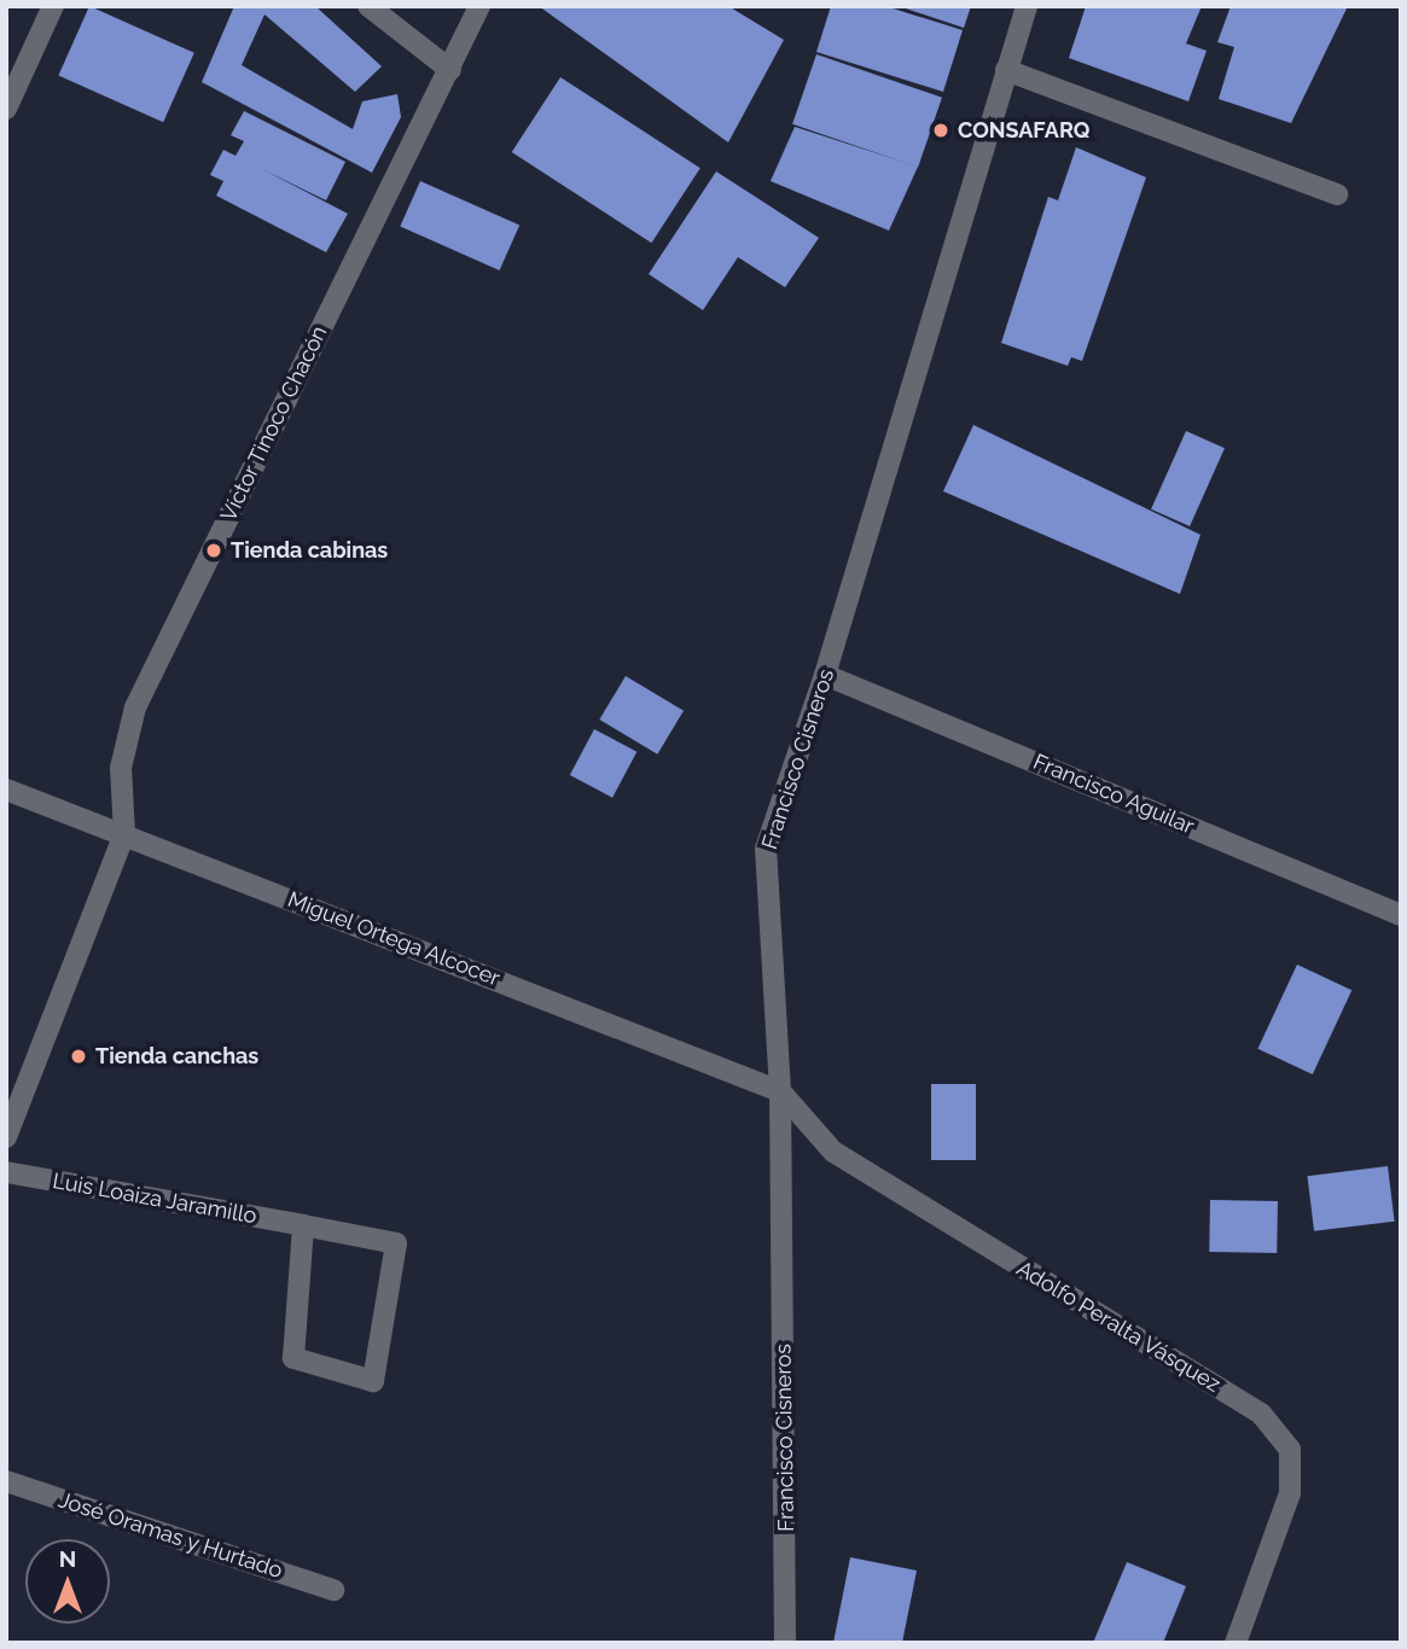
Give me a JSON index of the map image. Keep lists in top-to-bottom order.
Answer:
{
  "streets": {
    "street": [
      "Víctor Tinoco Chacón",
      "Francisco Cisneros",
      "Francisco Aguilar",
      "Miguel Ortega Alcocer",
      "Luis Loaiza Jaramillo",
      "Adolfo Peralta Vásquez",
      "José Oramas y Hurtado"
    ]
  },
  "crossings": [
    ["Víctor Tinoco Chacón", "Miguel Ortega Alcocer"],
    ["Francisco Cisneros", "Francisco Aguilar"],
    ["Francisco Cisneros", "Miguel Ortega Alcocer"],
    ["Francisco Cisneros", "Adolfo Peralta Vásquez"],
    ["Miguel Ortega Alcocer", "Adolfo Peralta Vásquez"]
  ],
  "places": ["CONSAFARQ", "Tienda cabinas", "Tienda canchas"],
  "north": "top"
}
